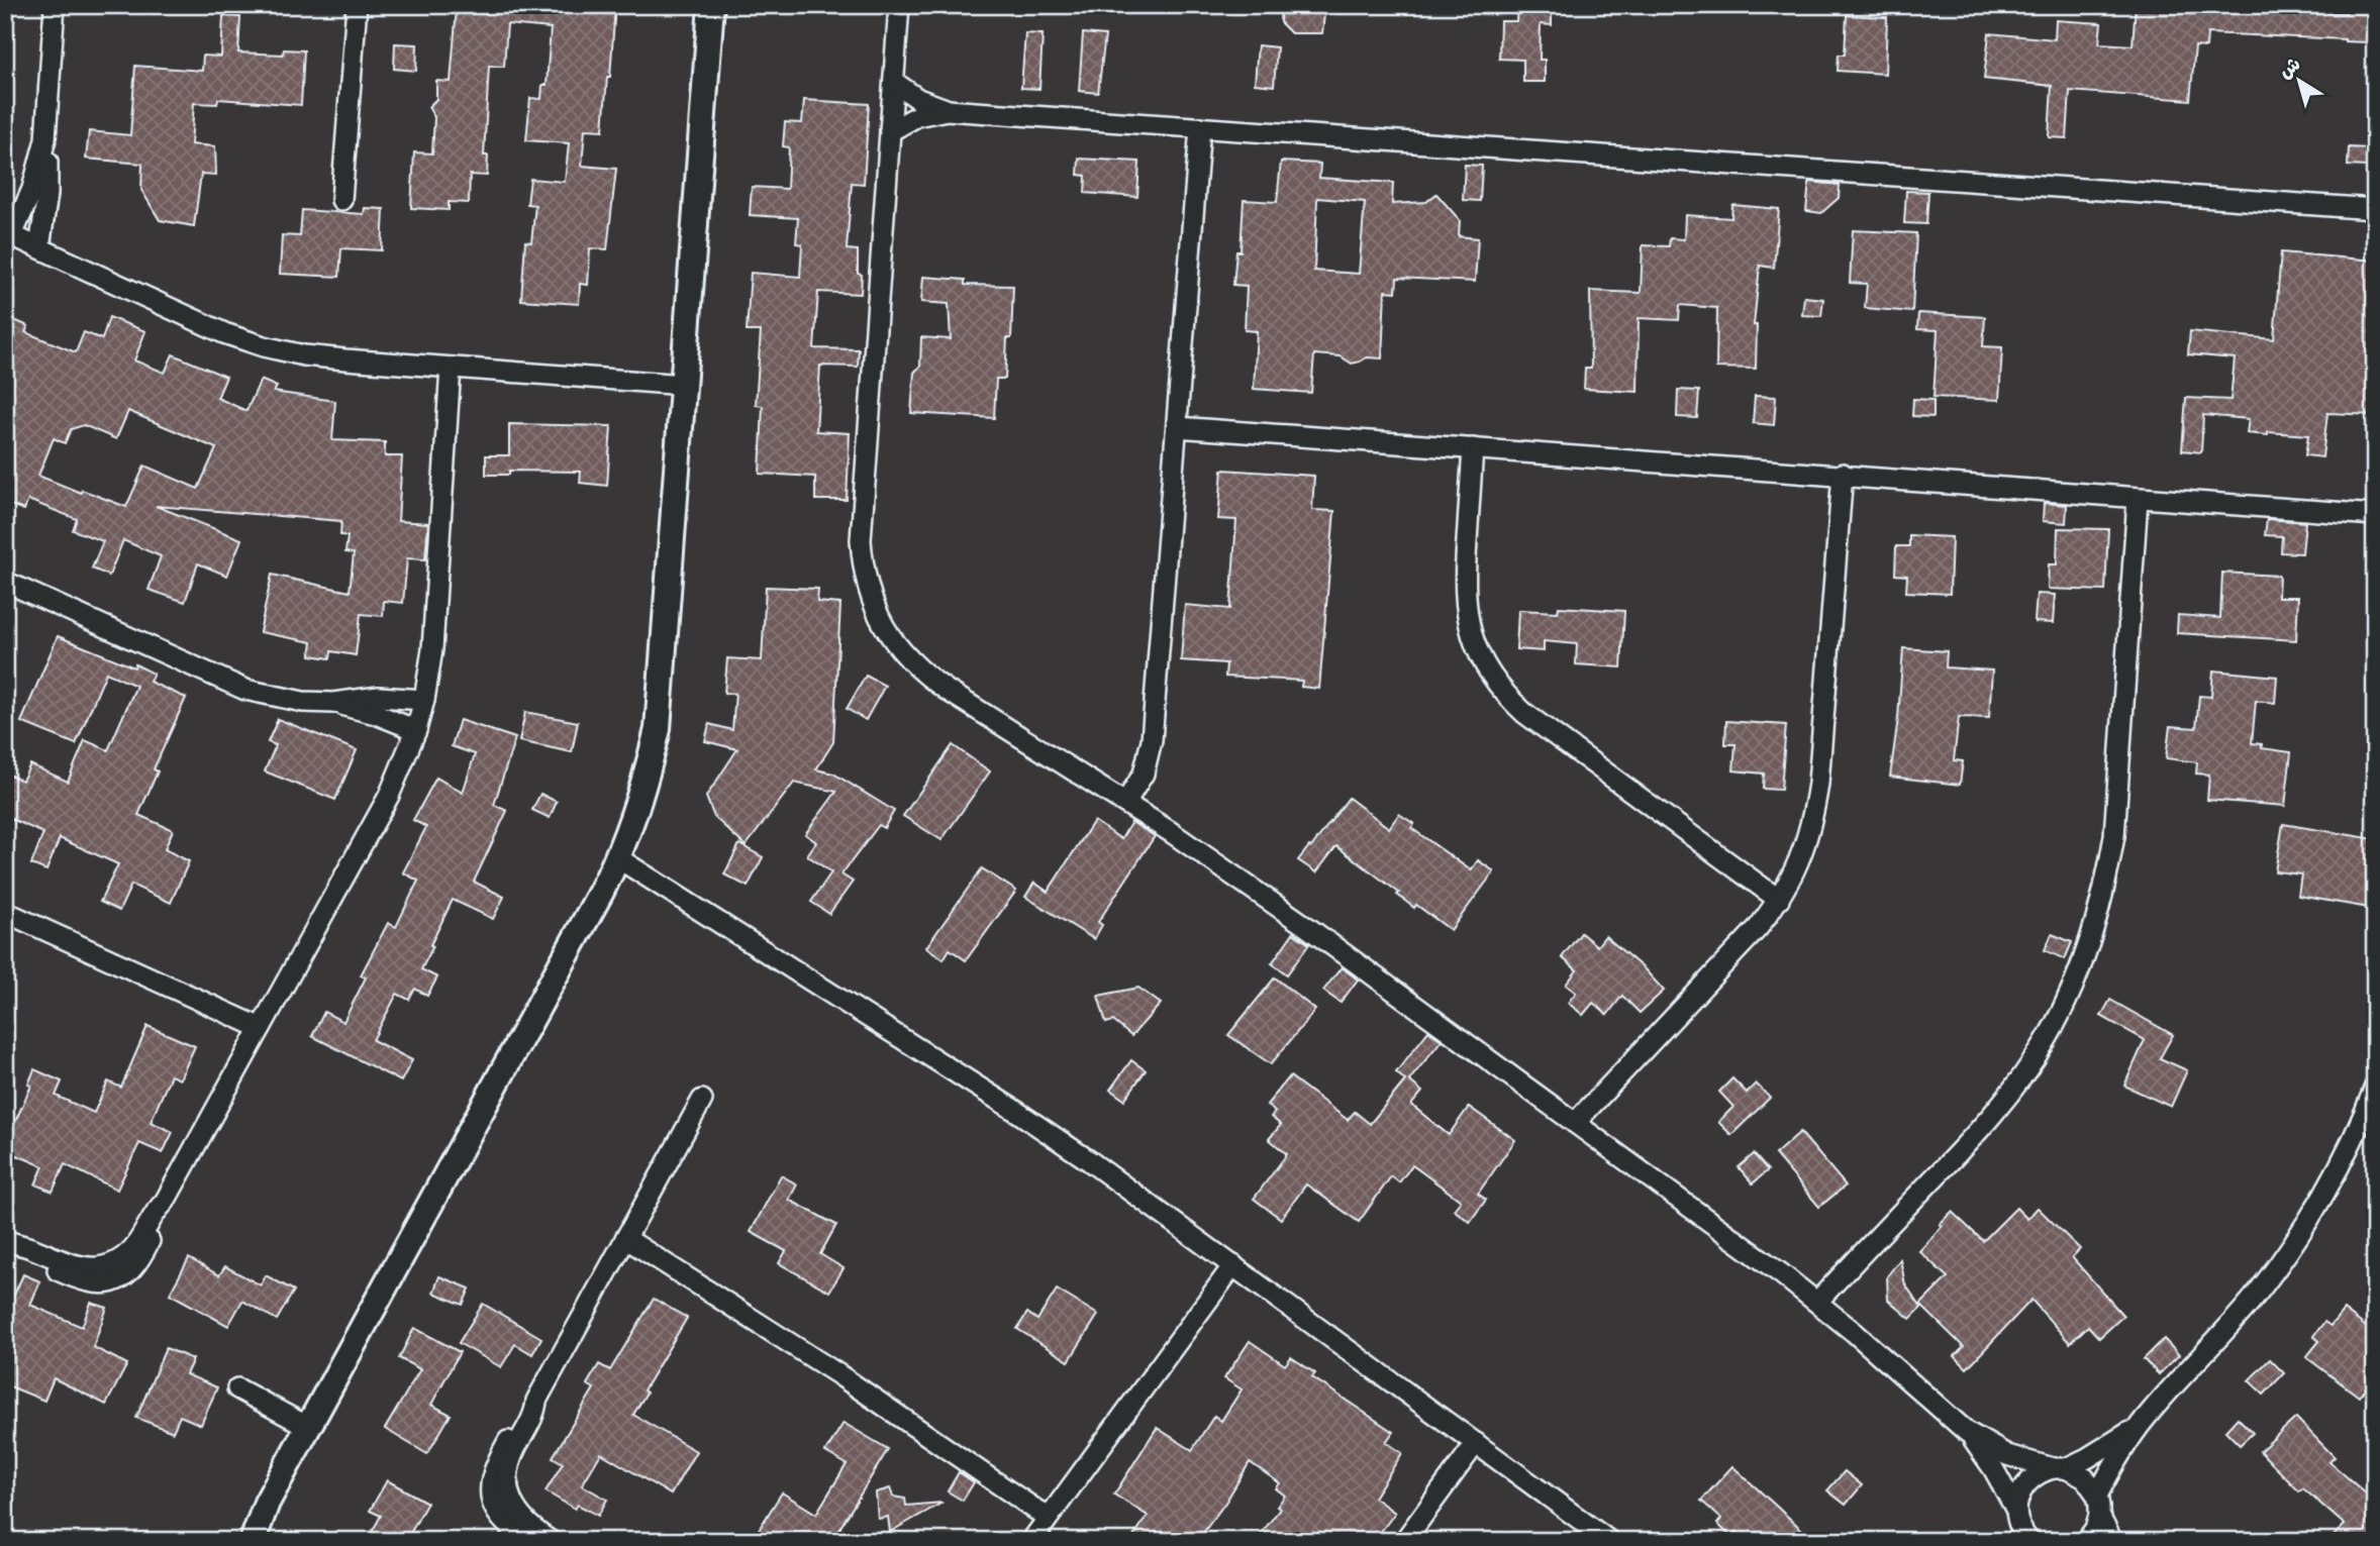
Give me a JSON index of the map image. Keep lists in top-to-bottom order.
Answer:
{
  "north": "top left"
}
